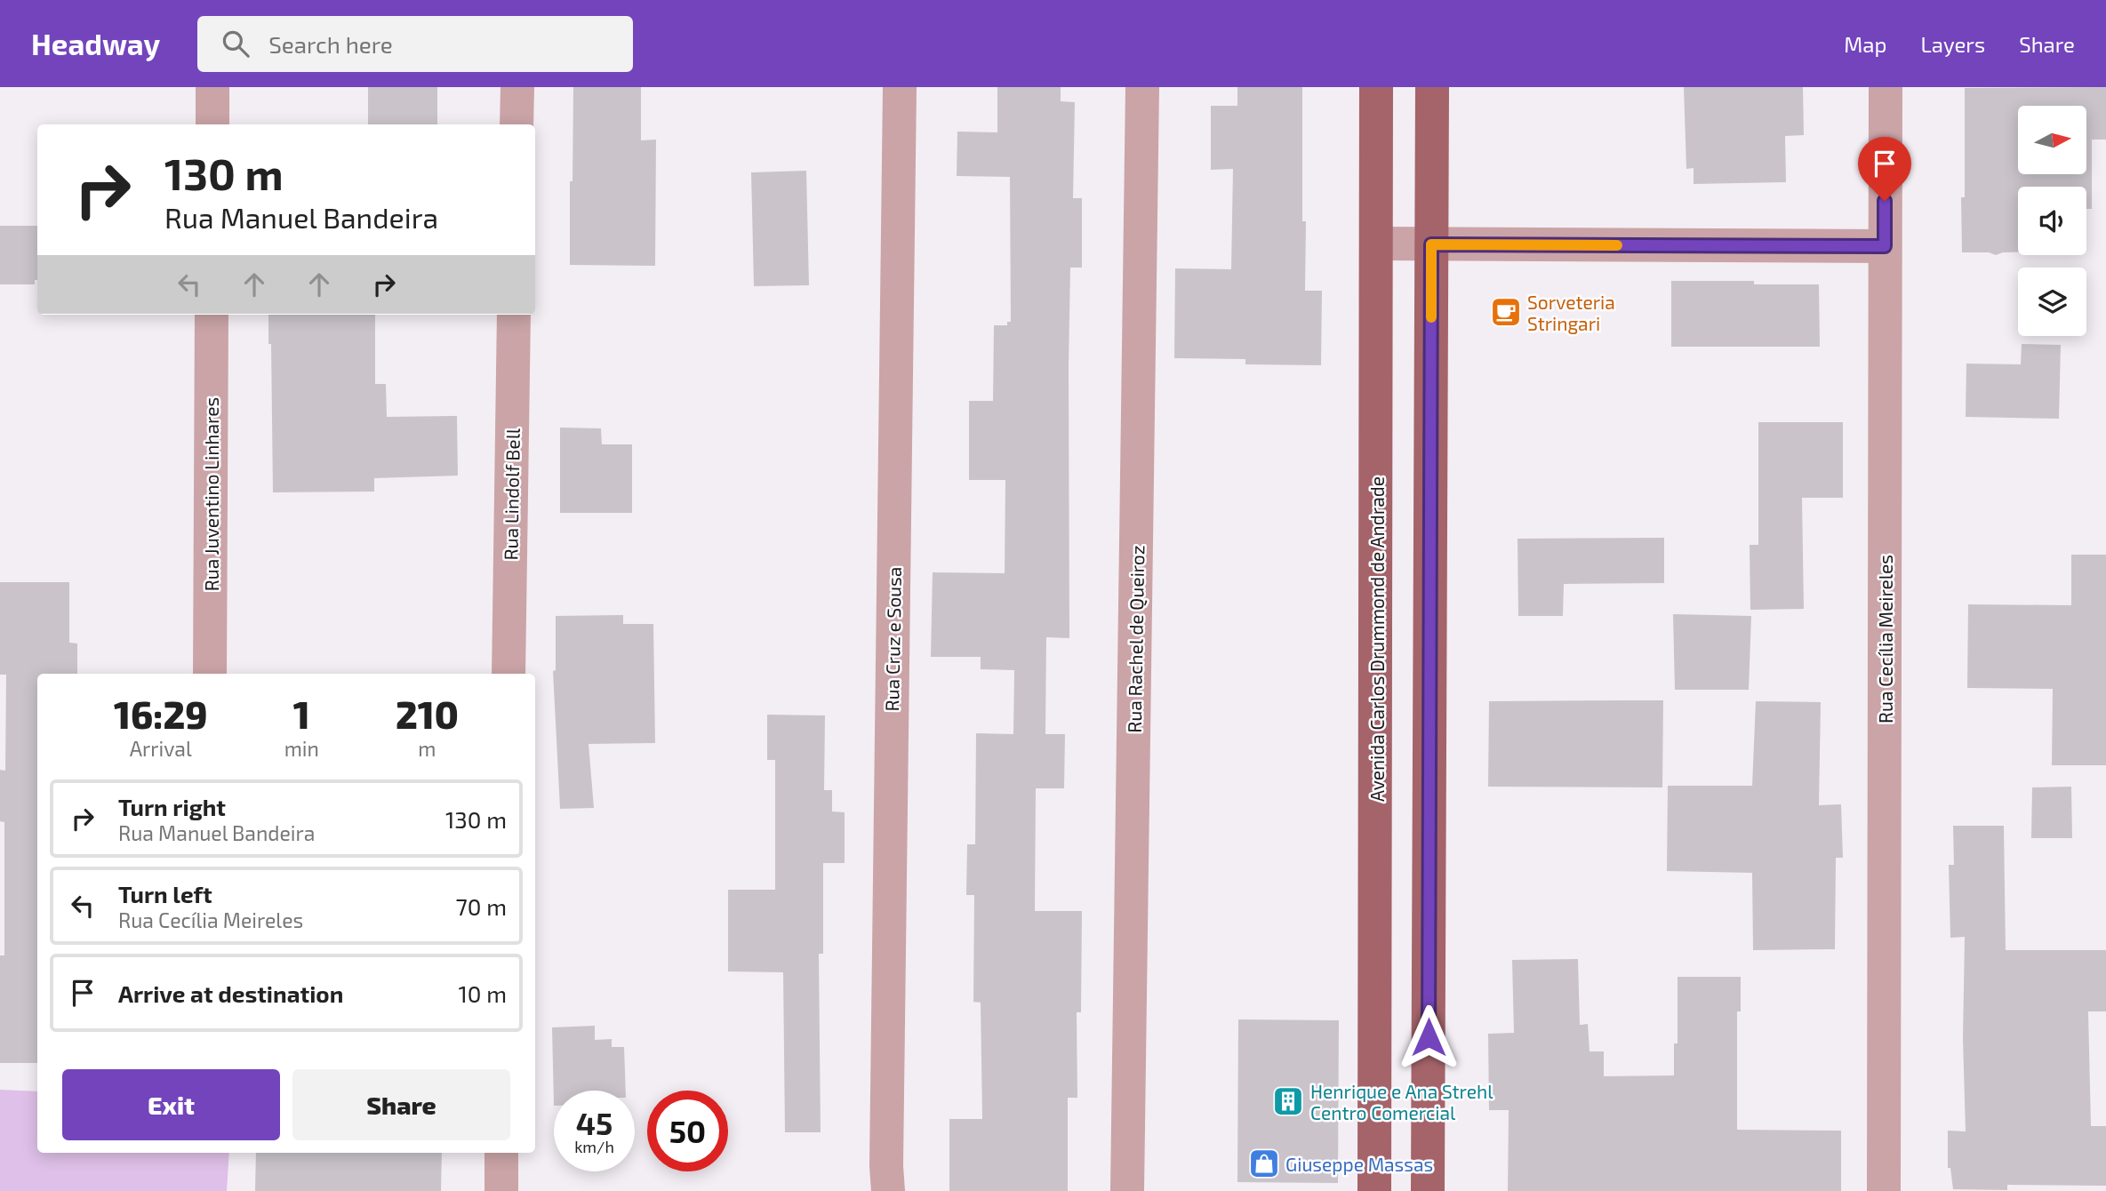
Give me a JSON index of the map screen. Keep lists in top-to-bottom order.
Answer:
{
  "streets": {
    "main road": ["Avenida Carlos Drummond de Andrade"],
    "street": [
      "Rua Juventino Linhares",
      "Rua Lindolf Bell",
      "Rua Cruz e Sousa",
      "Rua Rachel de Queiroz",
      "Rua Cecília Meireles"
    ]
  },
  "places": {
    "cafe": ["Sorveteria Stringari"],
    "building": ["Henrique e Ana Strehl Centro Comercial"],
    "shop": ["Giuseppe Massas"]
  },
  "north": "right",
  "page": {
    "header": "Headway",
    "search": "Search here",
    "nav": ["Map", "Layers", "Share"],
    "turn": ["130 m", "Rua Manuel Bandeira"],
    "eta": [
      "16:29",
      "Arrival",
      "1",
      "min",
      "210",
      "m"
    ],
    "list": [
      {
        "name": "Turn right",
        "note": "Rua Manuel Bandeira",
        "value": "130 m"
      },
      {
        "name": "Turn left",
        "note": "Rua Cecília Meireles",
        "value": "70 m"
      },
      {
        "name": "Arrive at destination",
        "value": "10 m"
      }
    ],
    "buttons": ["Exit", "Share"],
    "speed": "45 km/h",
    "limit": "50"
  }
}
